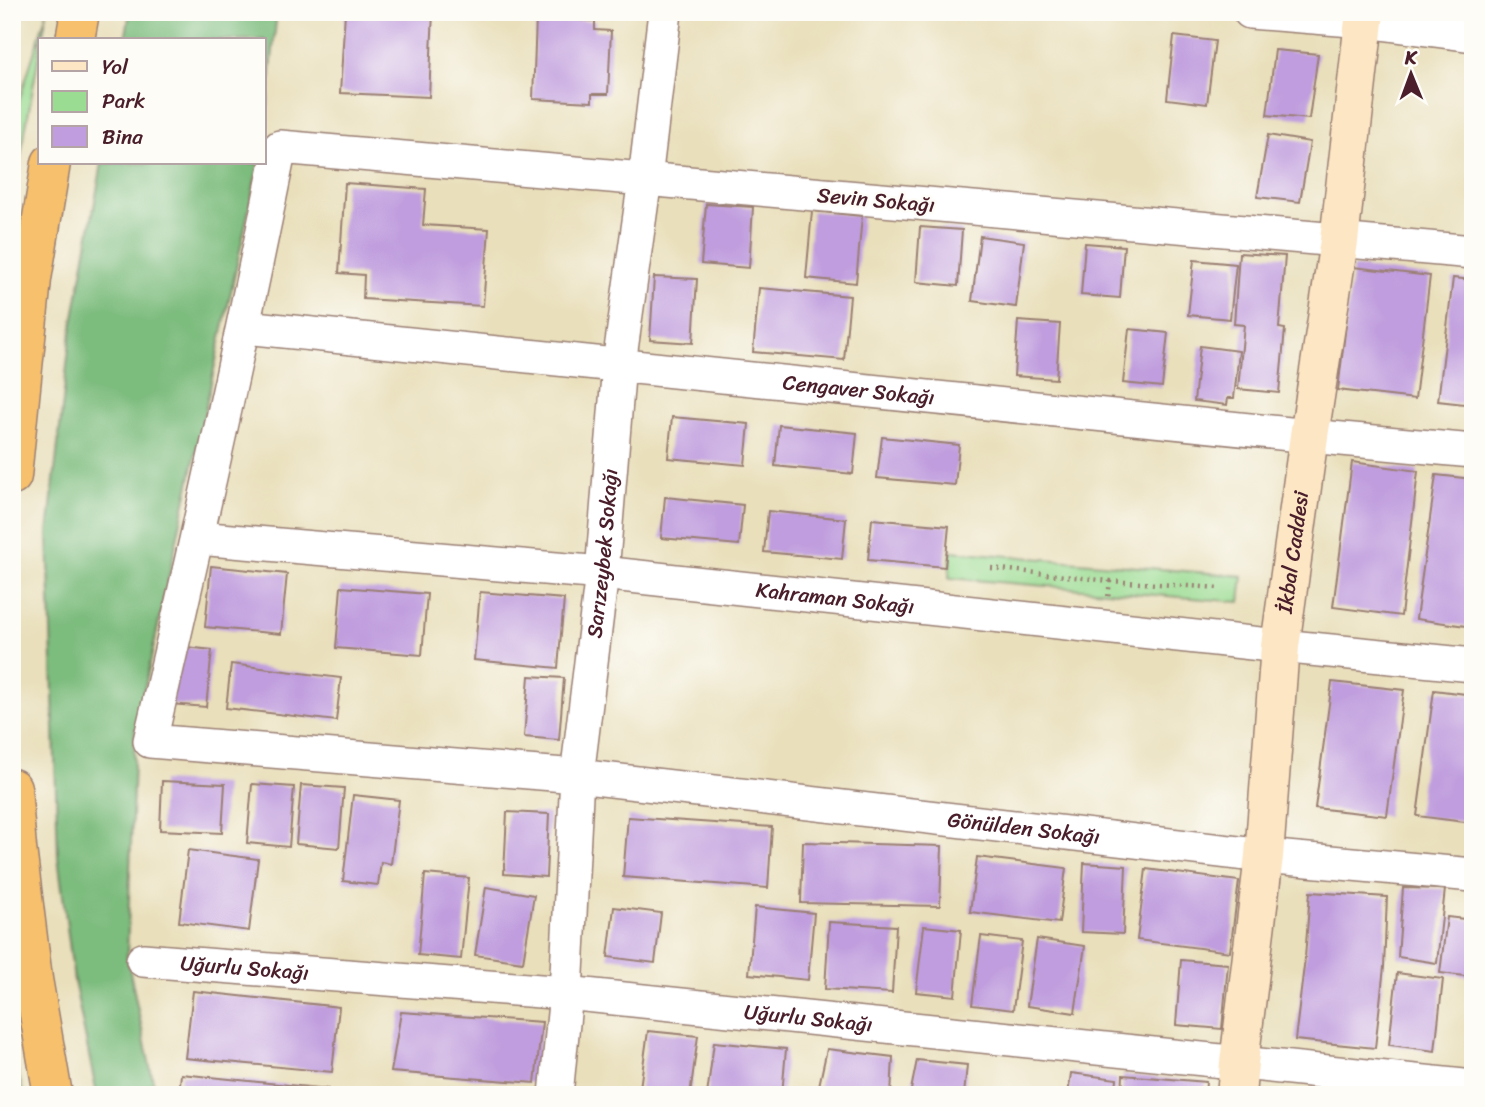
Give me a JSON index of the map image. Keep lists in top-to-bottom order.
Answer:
{
  "streets": {
    "main road": ["İkbal Caddesi"],
    "street": [
      "Sevin Sokağı",
      "Cengaver Sokağı",
      "Sarızeybek Sokağı",
      "Kahraman Sokağı",
      "Gönülden Sokağı",
      "Uğurlu Sokağı"
    ]
  },
  "crossings": [
    ["Sevin Sokağı", "Cengaver Sokağı"],
    ["Sevin Sokağı", "Sarızeybek Sokağı"],
    ["Sevin Sokağı", "İkbal Caddesi"],
    ["Cengaver Sokağı", "Sarızeybek Sokağı"],
    ["Cengaver Sokağı", "İkbal Caddesi"],
    ["Sarızeybek Sokağı", "Kahraman Sokağı"],
    ["Sarızeybek Sokağı", "Gönülden Sokağı"],
    ["Sarızeybek Sokağı", "Uğurlu Sokağı"],
    ["İkbal Caddesi", "Kahraman Sokağı"],
    ["İkbal Caddesi", "Gönülden Sokağı"],
    ["İkbal Caddesi", "Uğurlu Sokağı"],
    ["Kahraman Sokağı", "Gönülden Sokağı"]
  ],
  "legend": ["Yol", "Park", "Bina"],
  "north": "top"
}
